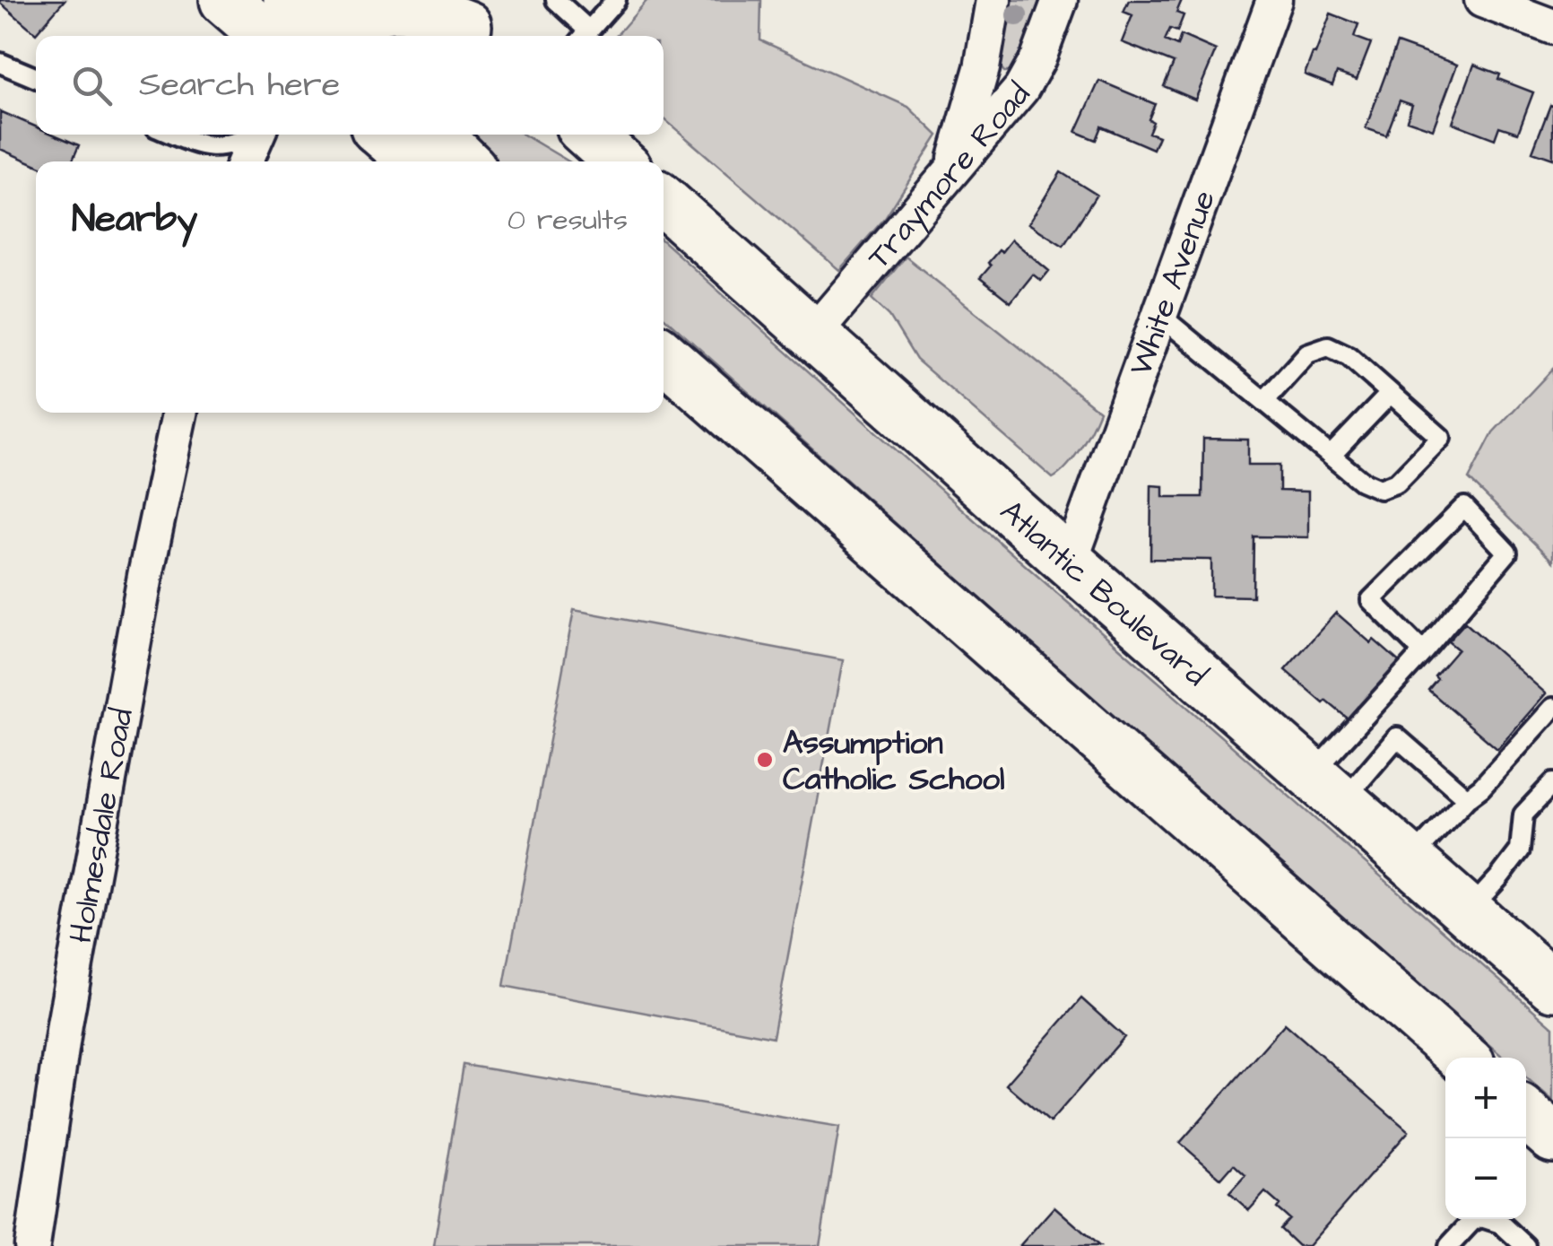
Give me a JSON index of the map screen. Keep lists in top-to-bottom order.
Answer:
{
  "streets": {
    "main road": ["Atlantic Boulevard"],
    "street": ["Traymore Road", "White Avenue", "Holmesdale Road"]
  },
  "crossings": [
    ["Traymore Road", "Atlantic Boulevard"],
    ["White Avenue", "Atlantic Boulevard"]
  ],
  "places": ["Assumption Catholic School"],
  "page": {
    "search": "Search here",
    "heading": ["Nearby", "0 results"],
    "map_buttons": ["+", "−"]
  }
}
